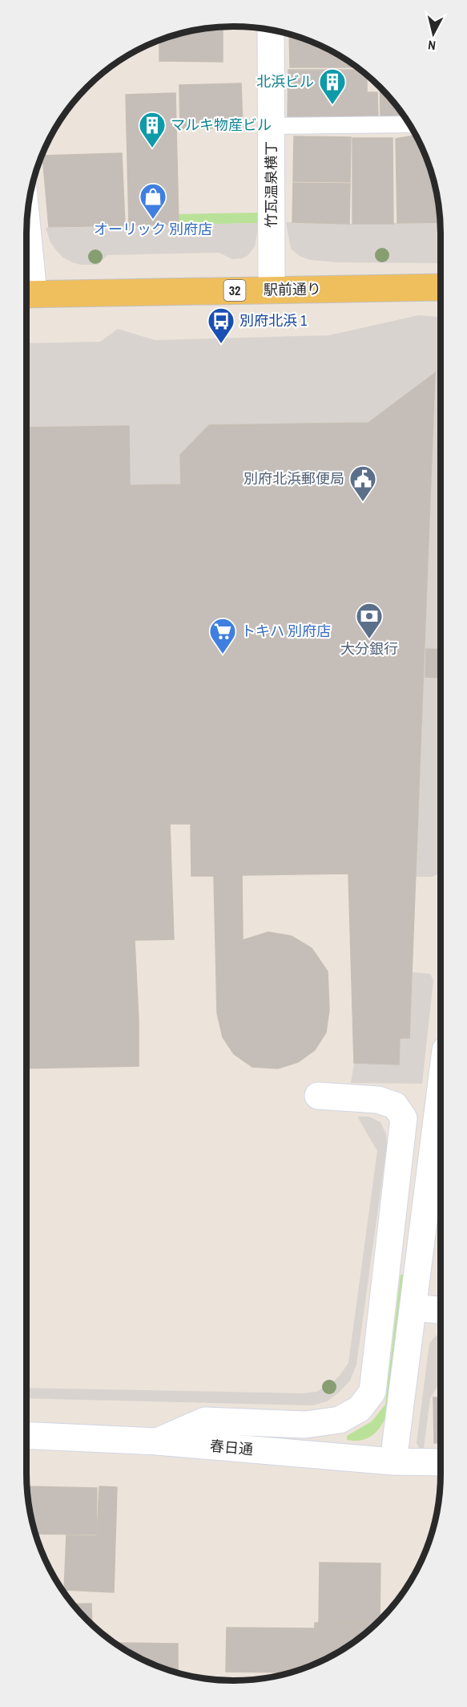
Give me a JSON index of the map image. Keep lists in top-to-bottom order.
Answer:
{
  "streets": {
    "main road": ["駅前通り", "32"],
    "street": ["竹瓦温泉横丁", "春日通"]
  },
  "crossings": [
    ["竹瓦温泉横丁", "駅前通り"]
  ],
  "places": {
    "building": ["北浜ビル", "マルキ物産ビル"],
    "shop": ["オーリック 別府店"],
    "bus stop": ["別府北浜 1"],
    "public building": ["別府北浜郵便局"],
    "bank": ["大分銀行"],
    "supermarket": ["トキハ 別府店"]
  },
  "north": "bottom"
}
